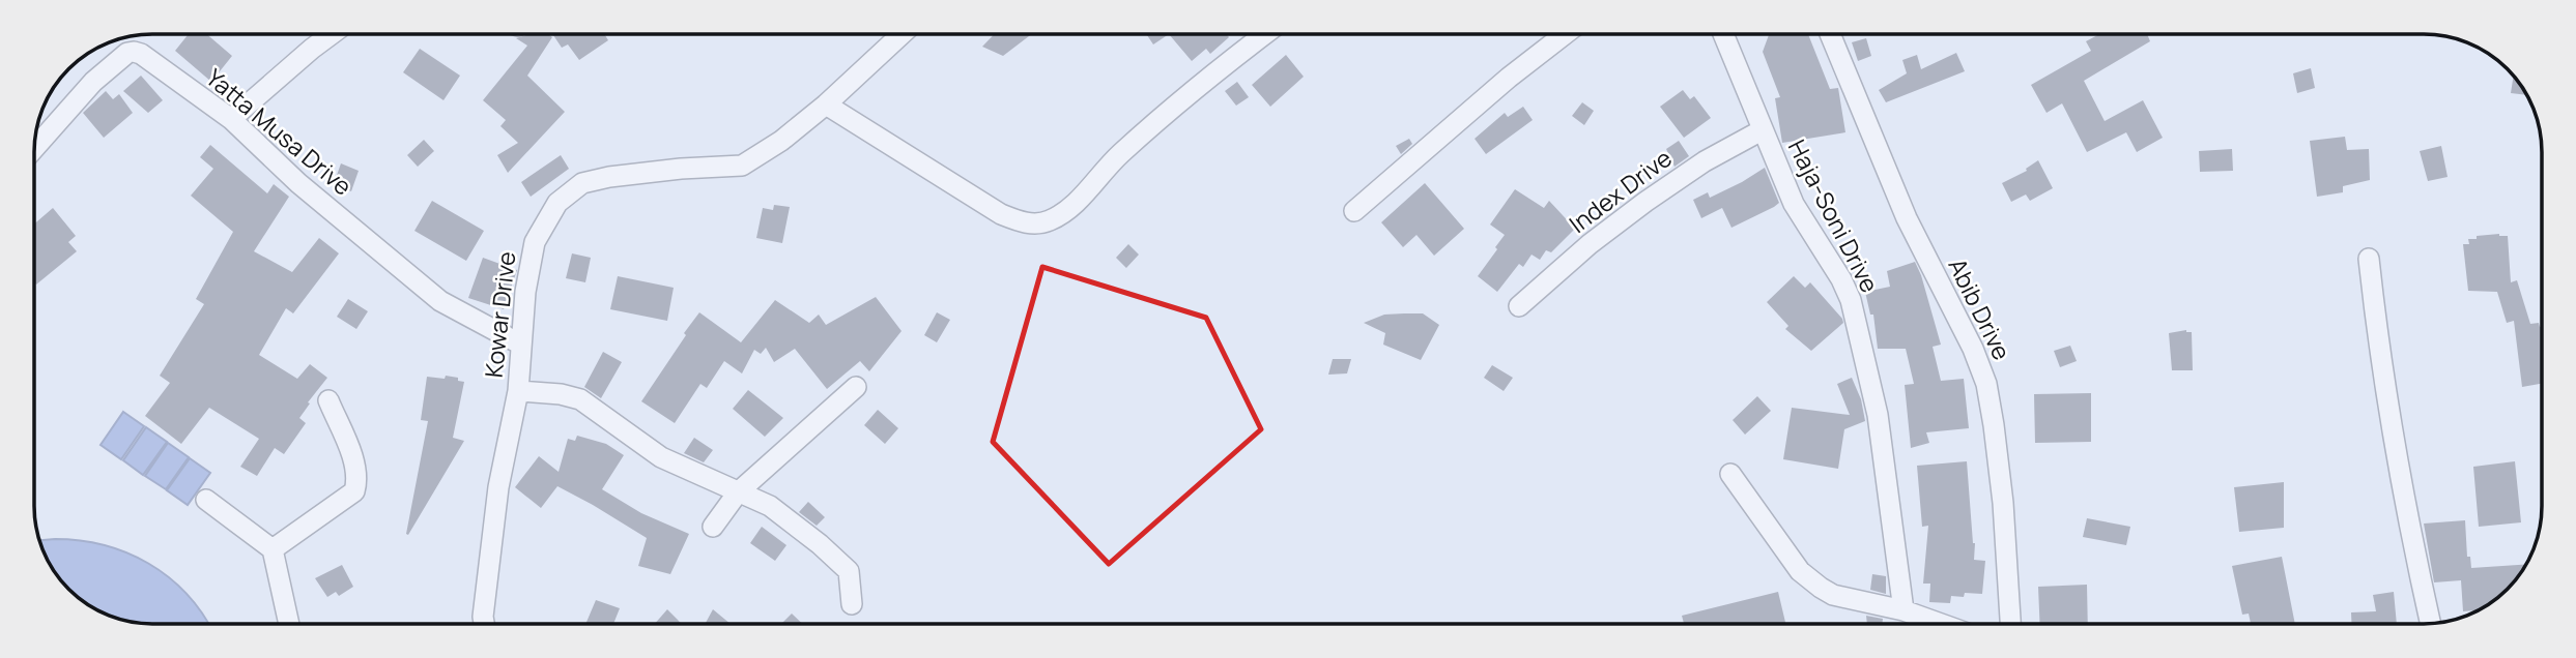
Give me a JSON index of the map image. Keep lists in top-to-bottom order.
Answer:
{
  "streets": {
    "street": [
      "Yatta Musa Drive",
      "Index Drive",
      "Haja-Soni Drive",
      "Abib Drive",
      "Kowar Drive"
    ]
  },
  "crossings": [
    ["Yatta Musa Drive", "Kowar Drive"],
    ["Index Drive", "Haja-Soni Drive"]
  ]
}
